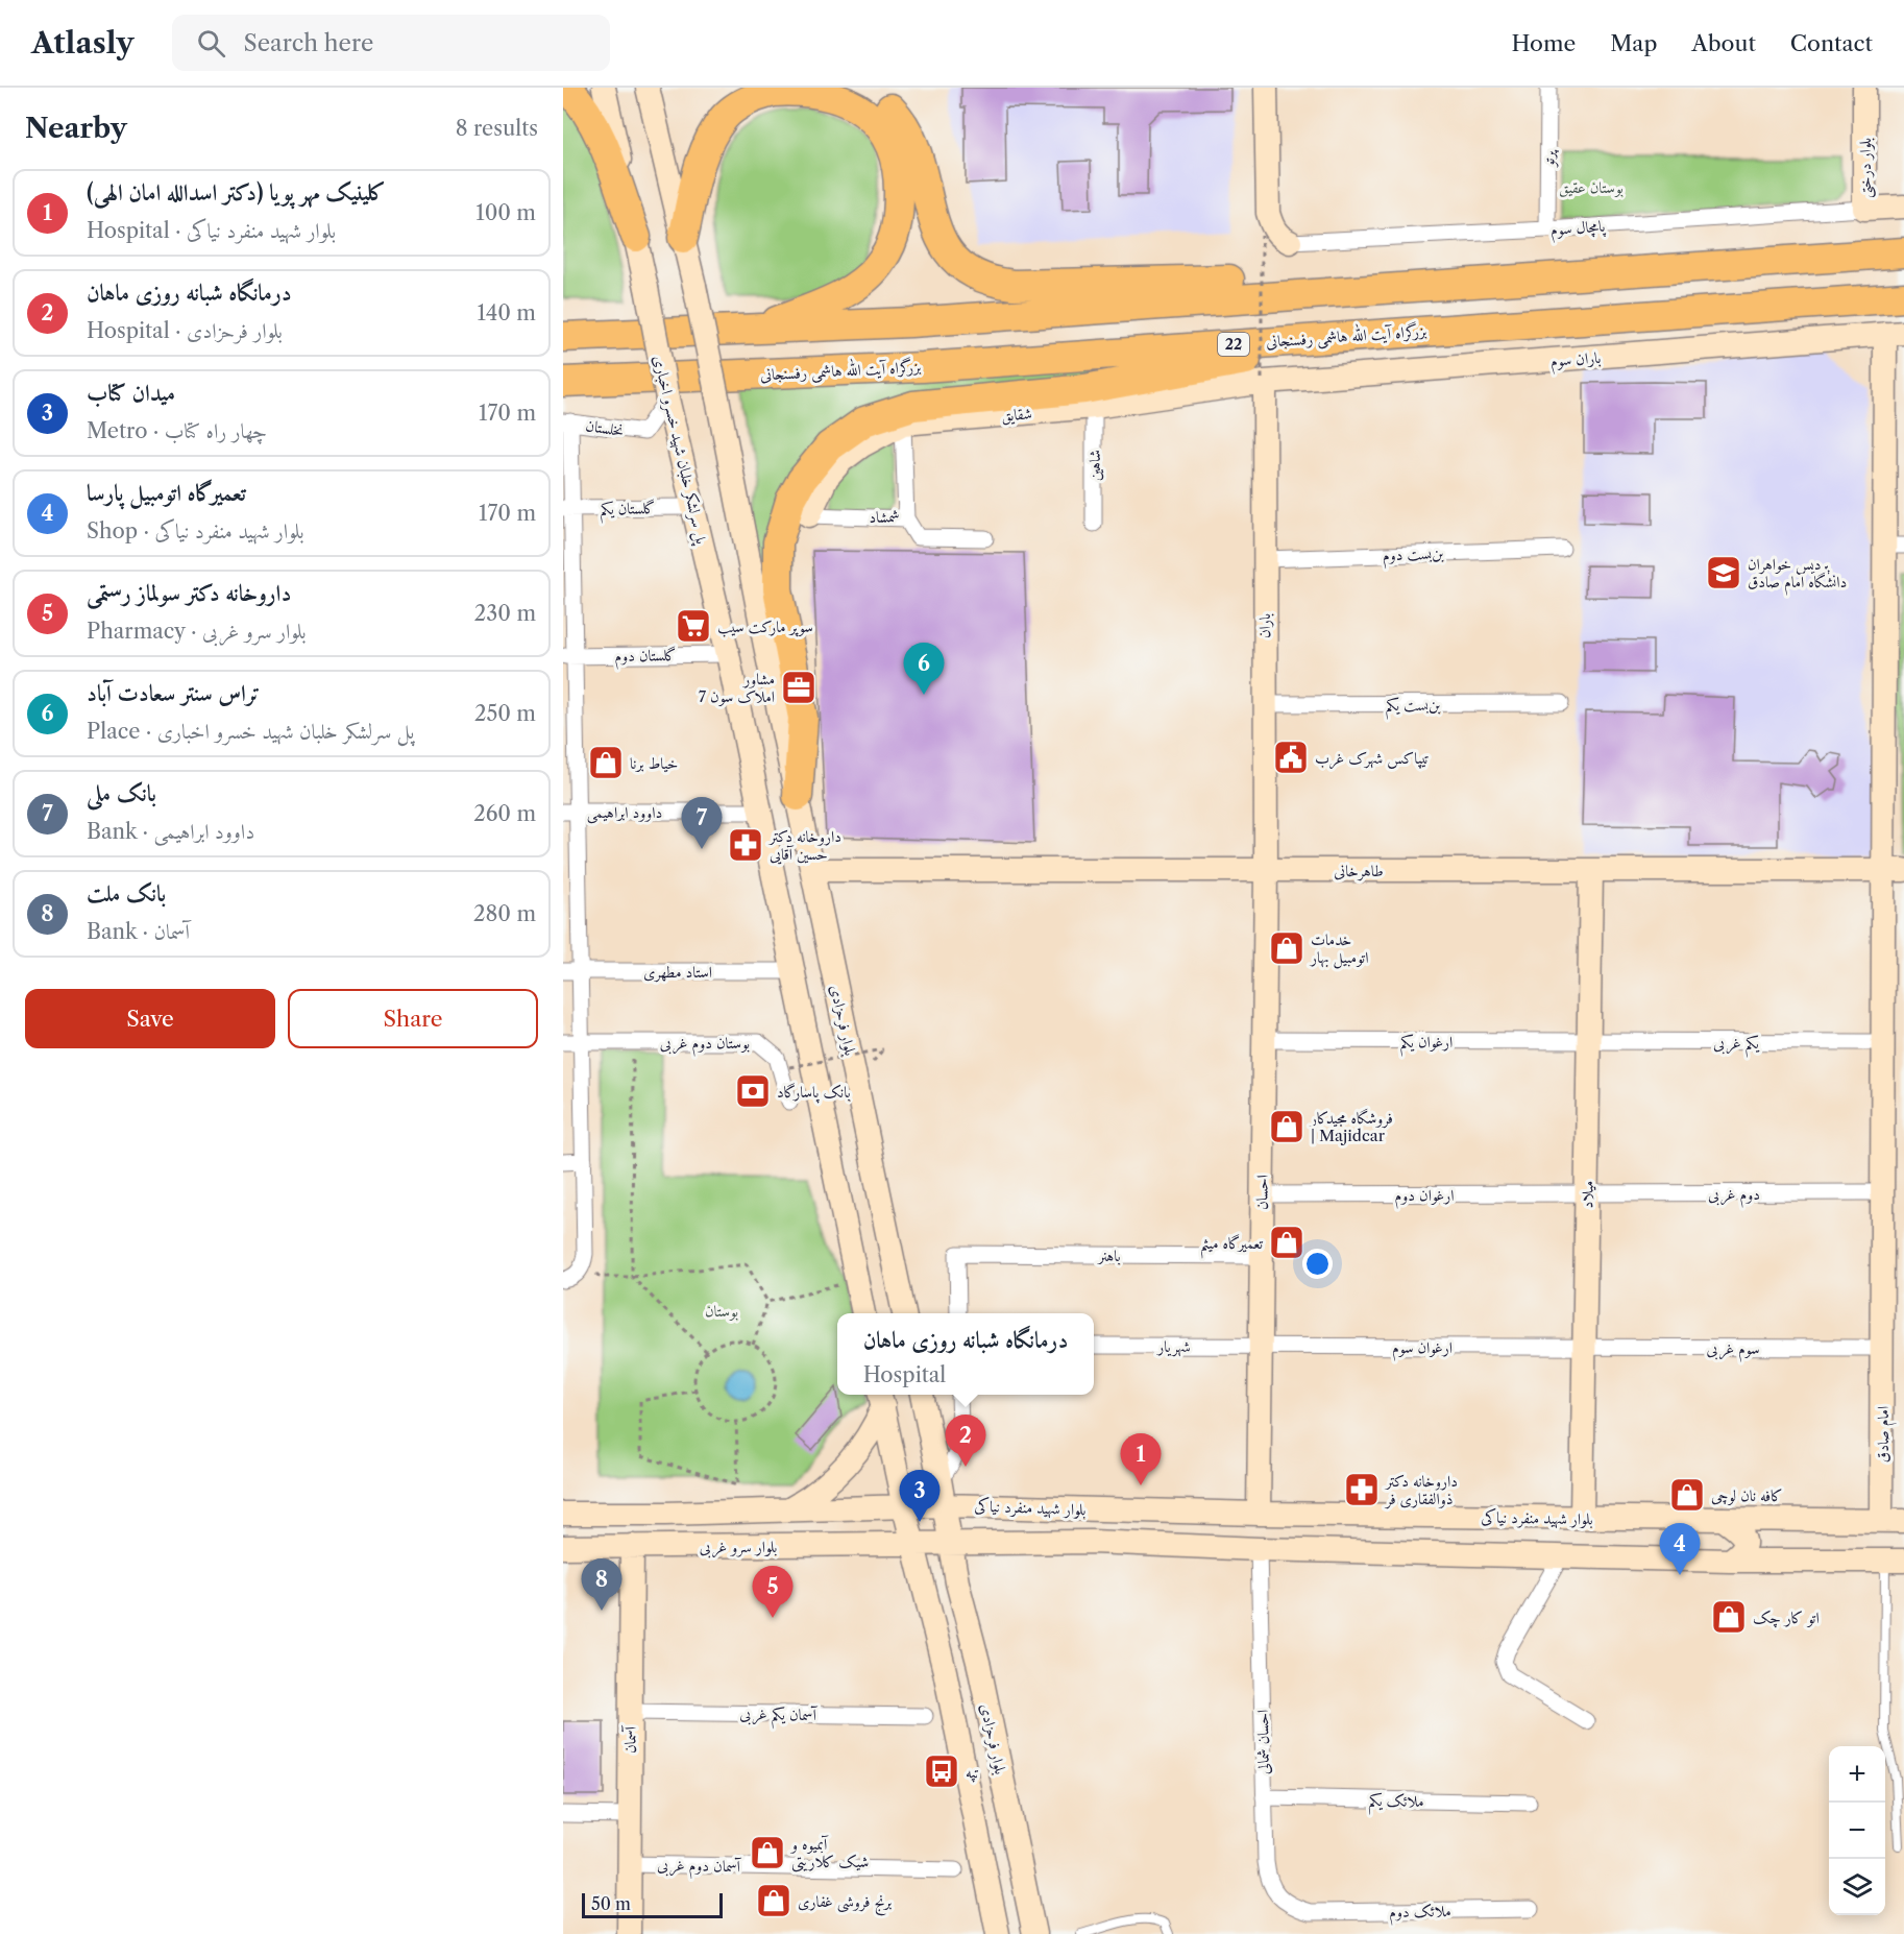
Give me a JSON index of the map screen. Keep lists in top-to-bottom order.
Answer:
{
  "streets": {
    "highway": ["بزرگراه آیت الله هاشمی رفسنجانی", "22"],
    "main road": [
      "بلوار درختی",
      "باران سوم",
      "شقایق",
      "پل سرلشکر خلبان شهید خسرو اخباری",
      "باران",
      "طاهرخانی",
      "بلوار فرحزادی",
      "احسان",
      "میلاد",
      "امام صادق",
      "بلوار شهید منفرد نیاکی",
      "بلوار سرو غربی",
      "آسمان"
    ],
    "street": [
      "پرتو",
      "پامچال سوم",
      "نخلستان",
      "شاهین",
      "گلستان یکم",
      "شمشاد",
      "بن‌بست دوم",
      "گلستان دوم",
      "بن‌بست یکم",
      "داوود ابراهیمی",
      "استاد مطهری",
      "ارغوان یکم",
      "بوستان دوم غربی",
      "یکم غربی",
      "دوم غربی",
      "ارغوان دوم",
      "باهنر",
      "شهریار",
      "ارغوان سوم",
      "سوم غربی",
      "آسمان یکم غربی",
      "احسان شمالی",
      "ملائک یکم",
      "آسمان دوم غربی",
      "ملائک دوم"
    ]
  },
  "crossings": [
    ["پرتو", "پامچال سوم"],
    ["بلوار درختی", "پامچال سوم"],
    ["باران سوم", "شقایق"],
    ["باران سوم", "باران"],
    ["باران سوم", "امام صادق"],
    ["شقایق", "شاهین"],
    ["شقایق", "شمشاد"],
    ["شقایق", "باران"],
    ["نخلستان", "پل سرلشکر خلبان شهید خسرو اخباری"],
    ["پل سرلشکر خلبان شهید خسرو اخباری", "گلستان یکم"],
    ["پل سرلشکر خلبان شهید خسرو اخباری", "گلستان دوم"],
    ["پل سرلشکر خلبان شهید خسرو اخباری", "داوود ابراهیمی"],
    ["بن‌بست دوم", "باران"],
    ["باران", "بن‌بست یکم"],
    ["باران", "طاهرخانی"],
    ["باران", "احسان"],
    ["طاهرخانی", "بلوار فرحزادی"],
    ["طاهرخانی", "احسان"],
    ["طاهرخانی", "میلاد"],
    ["طاهرخانی", "امام صادق"],
    ["بلوار فرحزادی", "بلوار شهید منفرد نیاکی"],
    ["ارغوان یکم", "یکم غربی"],
    ["ارغوان یکم", "احسان"],
    ["ارغوان یکم", "میلاد"],
    ["یکم غربی", "میلاد"],
    ["یکم غربی", "امام صادق"],
    ["احسان", "ارغوان دوم"],
    ["احسان", "باهنر"],
    ["احسان", "شهریار"],
    ["احسان", "ارغوان سوم"],
    ["احسان", "بلوار شهید منفرد نیاکی"],
    ["دوم غربی", "ارغوان دوم"],
    ["دوم غربی", "میلاد"],
    ["دوم غربی", "امام صادق"],
    ["ارغوان دوم", "میلاد"],
    ["میلاد", "ارغوان سوم"],
    ["میلاد", "سوم غربی"],
    ["میلاد", "بلوار شهید منفرد نیاکی"],
    ["شهریار", "ارغوان سوم"],
    ["ارغوان سوم", "سوم غربی"],
    ["سوم غربی", "امام صادق"],
    ["امام صادق", "بلوار شهید منفرد نیاکی"],
    ["بلوار شهید منفرد نیاکی", "بلوار سرو غربی"],
    ["بلوار شهید منفرد نیاکی", "احسان شمالی"],
    ["بلوار سرو غربی", "آسمان"],
    ["آسمان یکم غربی", "آسمان"],
    ["آسمان", "آسمان دوم غربی"],
    ["احسان شمالی", "ملائک یکم"],
    ["احسان شمالی", "ملائک دوم"]
  ],
  "parks": ["بوستان عقیق", "بوستان"],
  "places": {
    "school or university": ["پردیس خواهران دانشگاه امام صادق"],
    "supermarket": ["سوپر مارکت سیب"],
    "office": ["مشاور املاک سون 7"],
    "public building": ["تیپاکس شهرک غرب"],
    "shop": [
      "خیاط برنا",
      "خدمات اتومبیل بهار",
      "فروشگاه مجیدکار | Majidcar",
      "تعمیرگاه میثم",
      "کافه نان لوچی",
      "اتو کار چک",
      "آبمیوه و شیک کلاریتی",
      "برنج فروشی غفاری"
    ],
    "pharmacy": ["داروخانه دکتر حسین آقایی", "داروخانه دکتر ذوالفقاری فر"],
    "bank": ["بانک پاسارگاد"],
    "bus stop": ["تپه"]
  },
  "scale_bar": "50 m",
  "page": {
    "header": "Atlasly",
    "search": "Search here",
    "nav": [
      "Home",
      "Map",
      "About",
      "Contact"
    ],
    "heading": ["Nearby", "8 results"],
    "list": [
      {
        "mark": "1",
        "name": "کلینیک مهر پویا (دکتر اسدالله امان الهی)",
        "note": "Hospital · بلوار شهید منفرد نیاکی",
        "value": "100 m"
      },
      {
        "mark": "2",
        "name": "درمانگاه شبانه روزی ماهان",
        "note": "Hospital · بلوار فرحزادی",
        "value": "140 m"
      },
      {
        "mark": "3",
        "name": "میدان کتاب",
        "note": "Metro · چهار راه کتاب",
        "value": "170 m"
      },
      {
        "mark": "4",
        "name": "تعمیرگاه اتومبیل پارسا",
        "note": "Shop · بلوار شهید منفرد نیاکی",
        "value": "170 m"
      },
      {
        "mark": "5",
        "name": "داروخانه دکتر سولماز رستمی",
        "note": "Pharmacy · بلوار سرو غربی",
        "value": "230 m"
      },
      {
        "mark": "6",
        "name": "تراس سنتر سعادت آباد",
        "note": "Place · پل سرلشکر خلبان شهید خسرو اخباری",
        "value": "250 m"
      },
      {
        "mark": "7",
        "name": "بانک ملی",
        "note": "Bank · داوود ابراهیمی",
        "value": "260 m"
      },
      {
        "mark": "8",
        "name": "بانک ملت",
        "note": "Bank · آسمان",
        "value": "280 m"
      }
    ],
    "pins": [
      "6",
      "7",
      "2",
      "1",
      "3",
      "4",
      "8",
      "5"
    ],
    "buttons": ["Save", "Share"],
    "popup": ["درمانگاه شبانه روزی ماهان", "Hospital"],
    "map_buttons": ["+", "−"],
    "scale": "50 m"
  }
}
